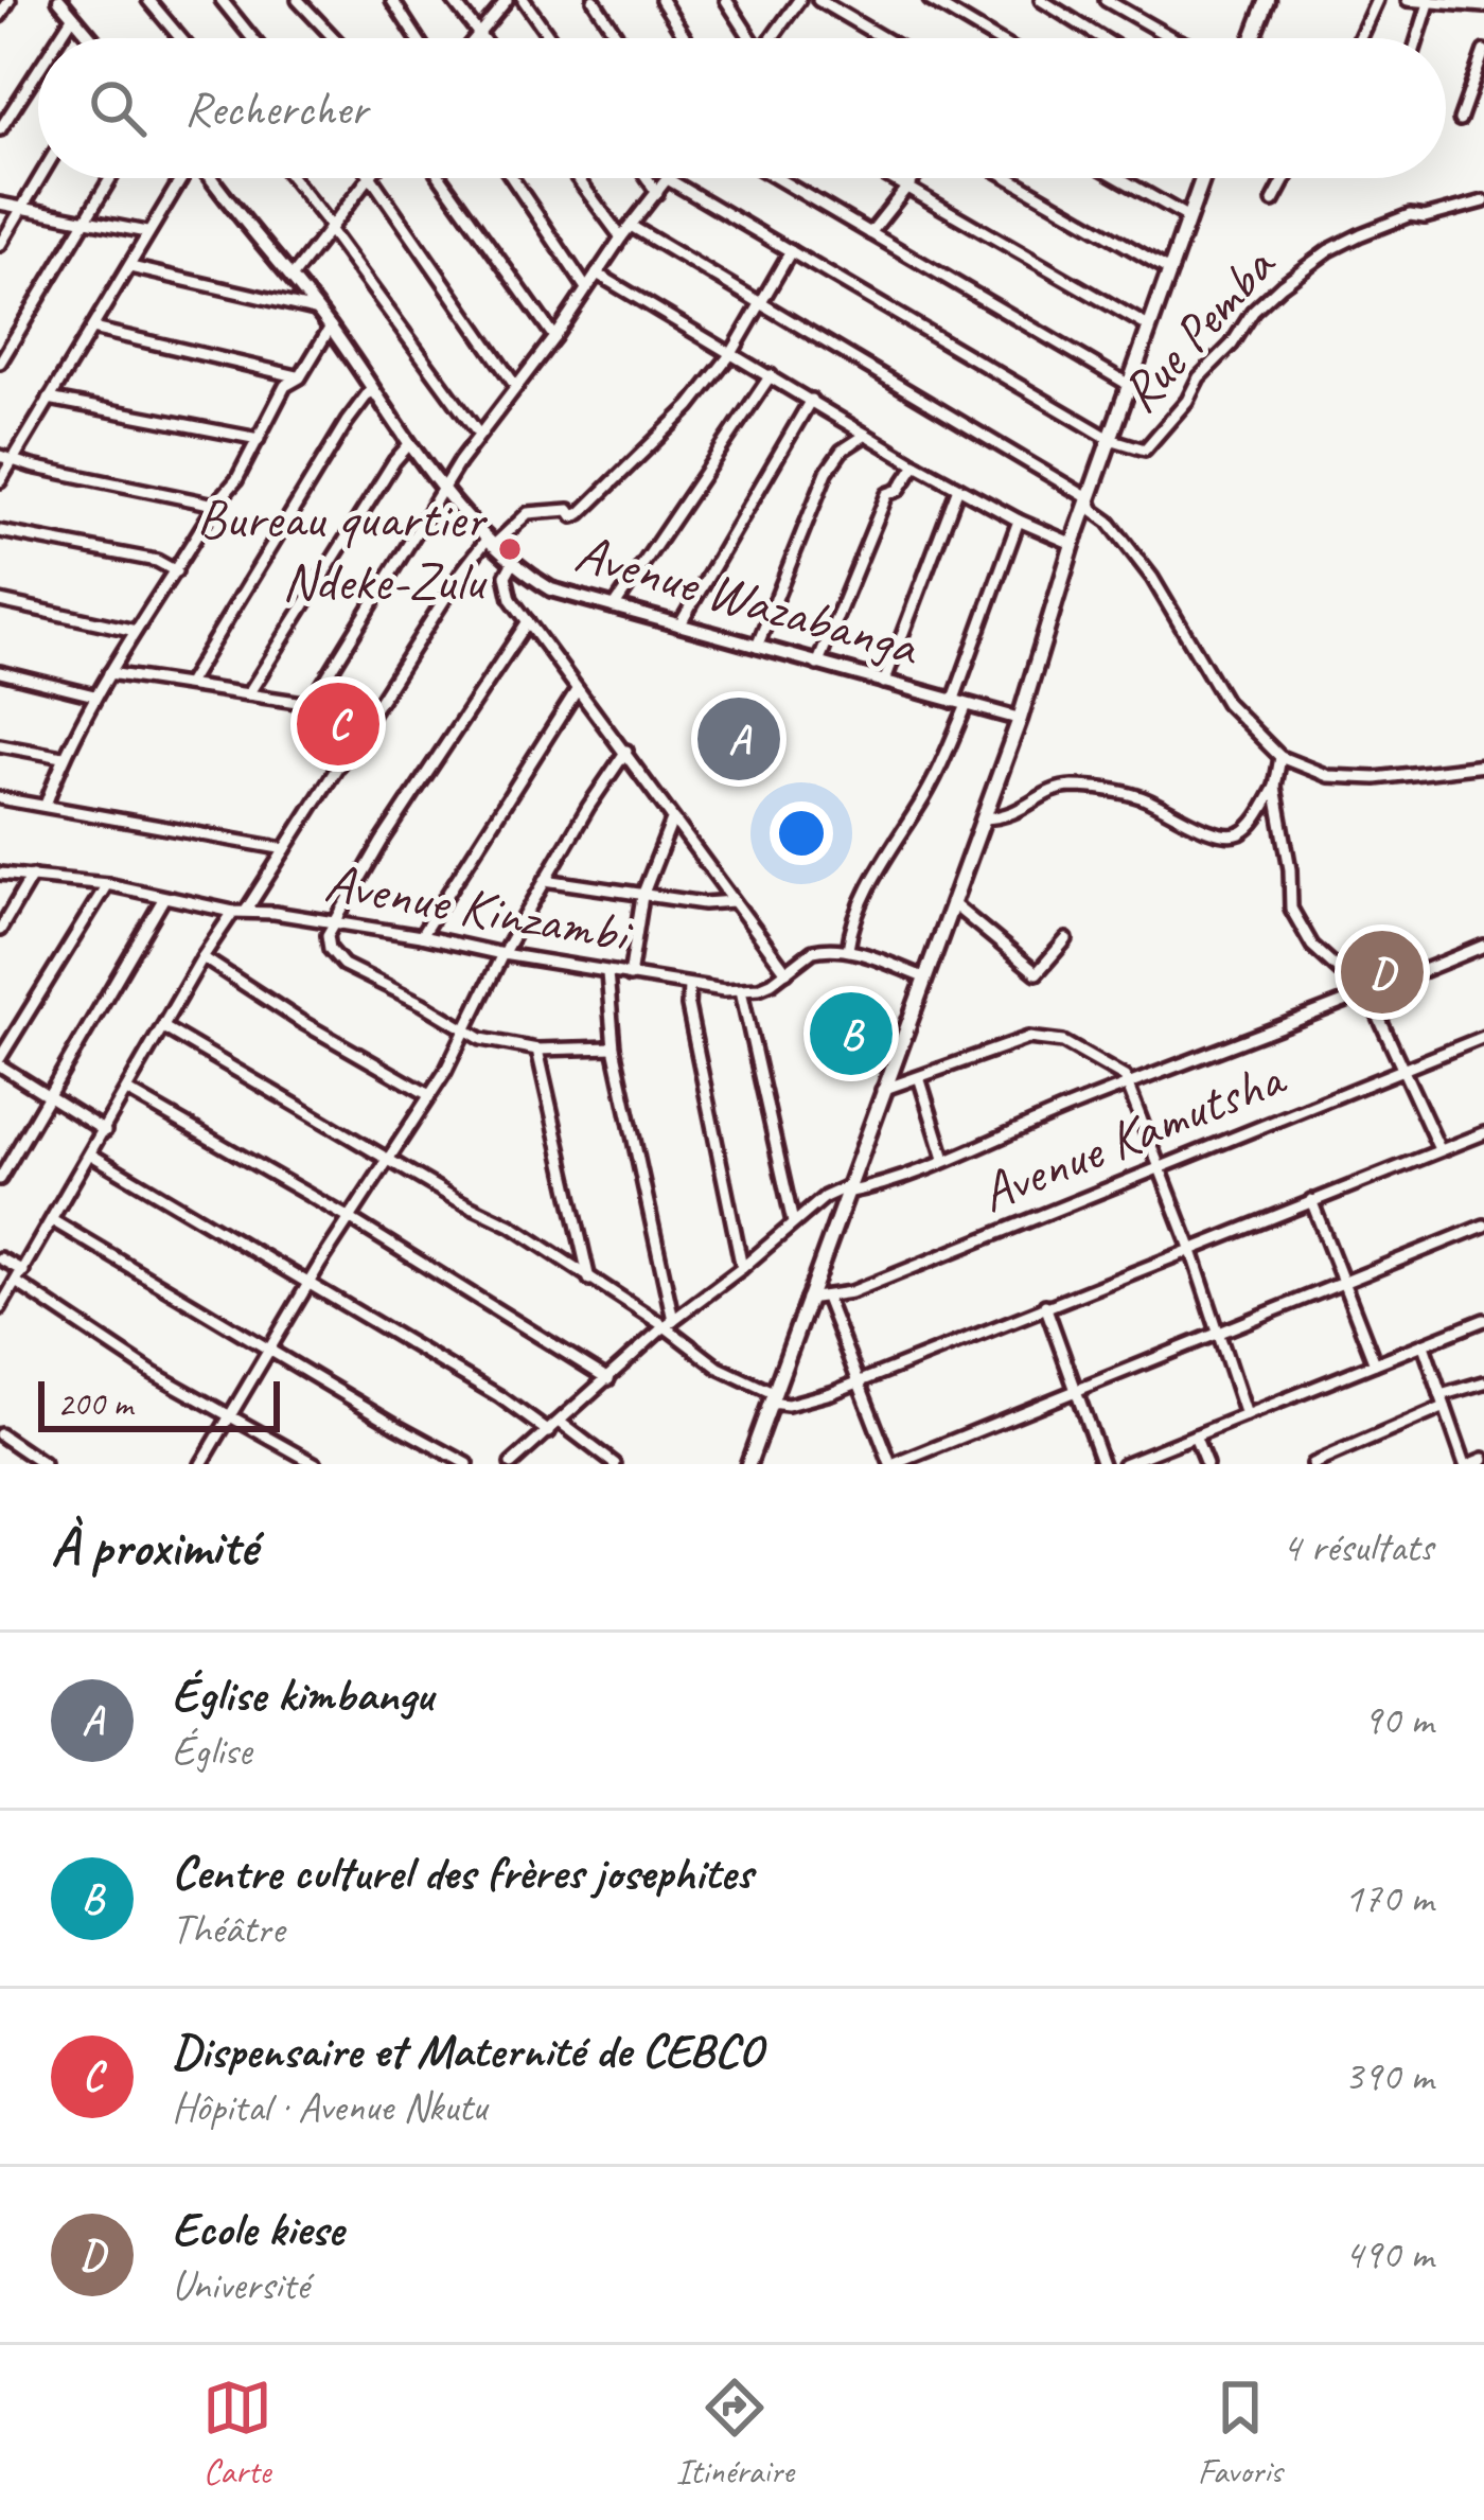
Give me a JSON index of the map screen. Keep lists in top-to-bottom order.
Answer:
{
  "streets": {
    "main road": ["Avenue Wazabanga"],
    "street": ["Rue Pemba", "Avenue Kinzambi", "Avenue Kamutsha"]
  },
  "places": ["Bureau quartier Ndeke-Zulu"],
  "scale_bar": "200 m",
  "page": {
    "search": "Rechercher",
    "pins": [
      "C",
      "A",
      "D",
      "B"
    ],
    "scale": "200 m",
    "heading": ["À proximité", "4 résultats"],
    "list": [
      {
        "mark": "A",
        "name": "Église kimbangu",
        "note": "Église",
        "value": "90 m"
      },
      {
        "mark": "B",
        "name": "Centre culturel des frères josephites",
        "note": "Théâtre",
        "value": "170 m"
      },
      {
        "mark": "C",
        "name": "Dispensaire et Maternité de CEBCO",
        "note": "Hôpital · Avenue Nkutu",
        "value": "390 m"
      },
      {
        "mark": "D",
        "name": "Ecole kiese",
        "note": "Université",
        "value": "490 m"
      }
    ],
    "nav": ["Carte", "Itinéraire", "Favoris"]
  }
}
